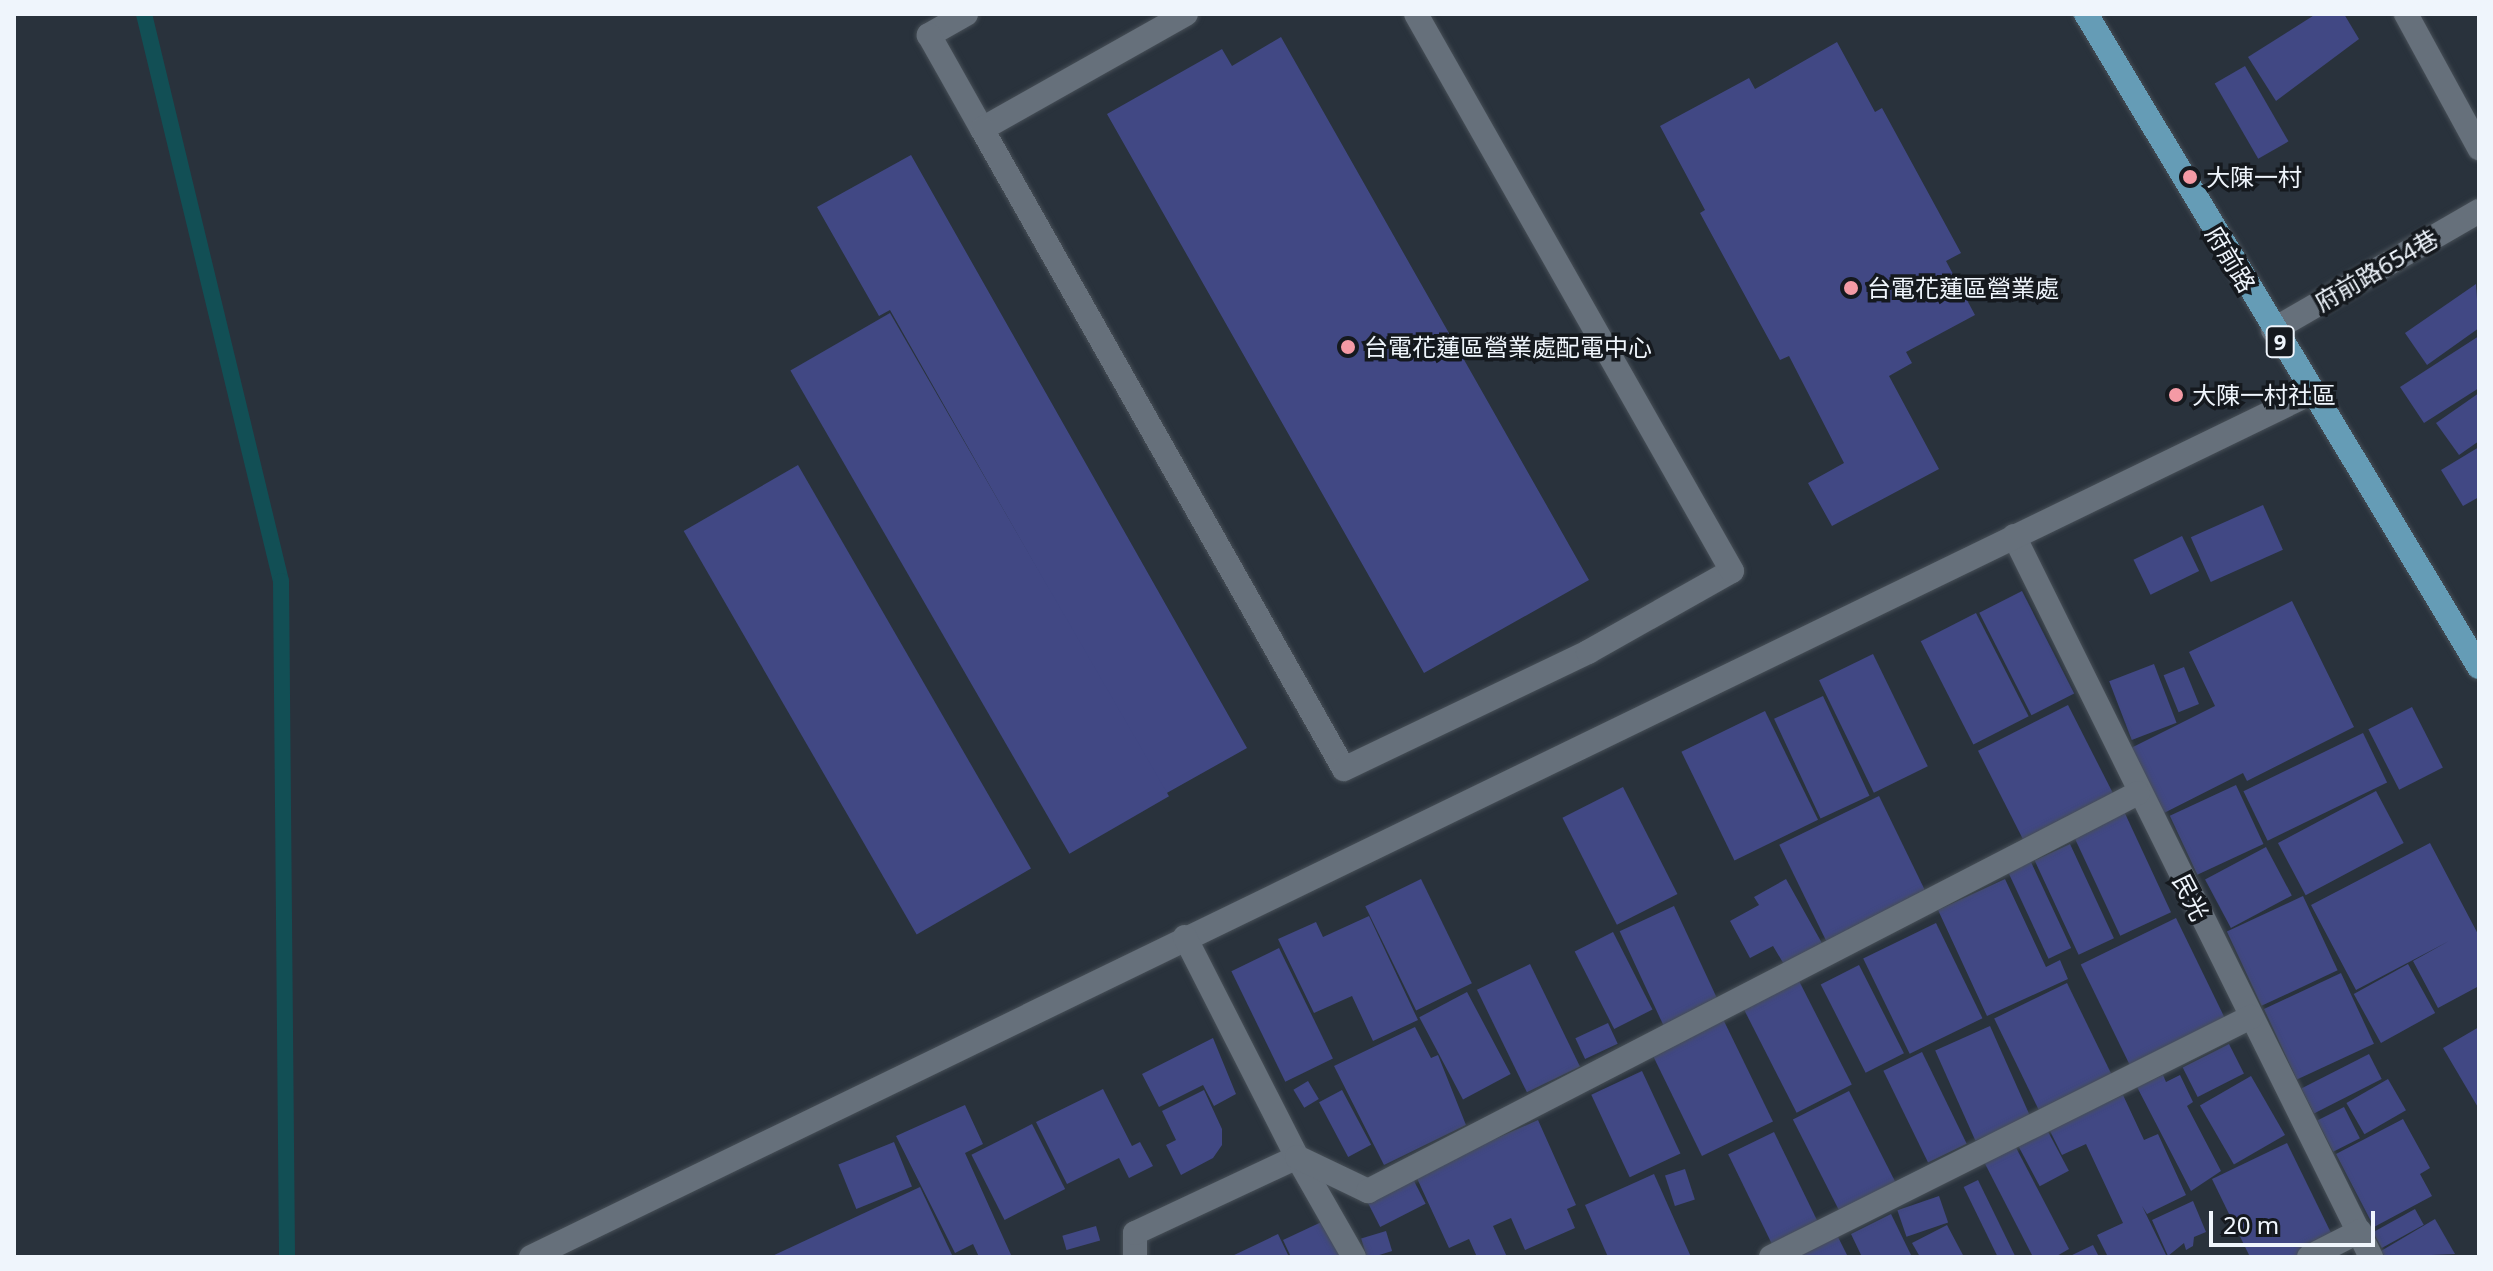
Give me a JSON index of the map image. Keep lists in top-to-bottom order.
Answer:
{
  "streets": {
    "main road": ["府前路", "9"],
    "street": ["府前路654巷", "民光"]
  },
  "crossings": [
    ["府前路", "府前路654巷"]
  ],
  "places": [
    "大陳一村",
    "台電花蓮區營業處",
    "台電花蓮區營業處配電中心",
    "大陳一村社區"
  ],
  "scale_bar": "20 m"
}
